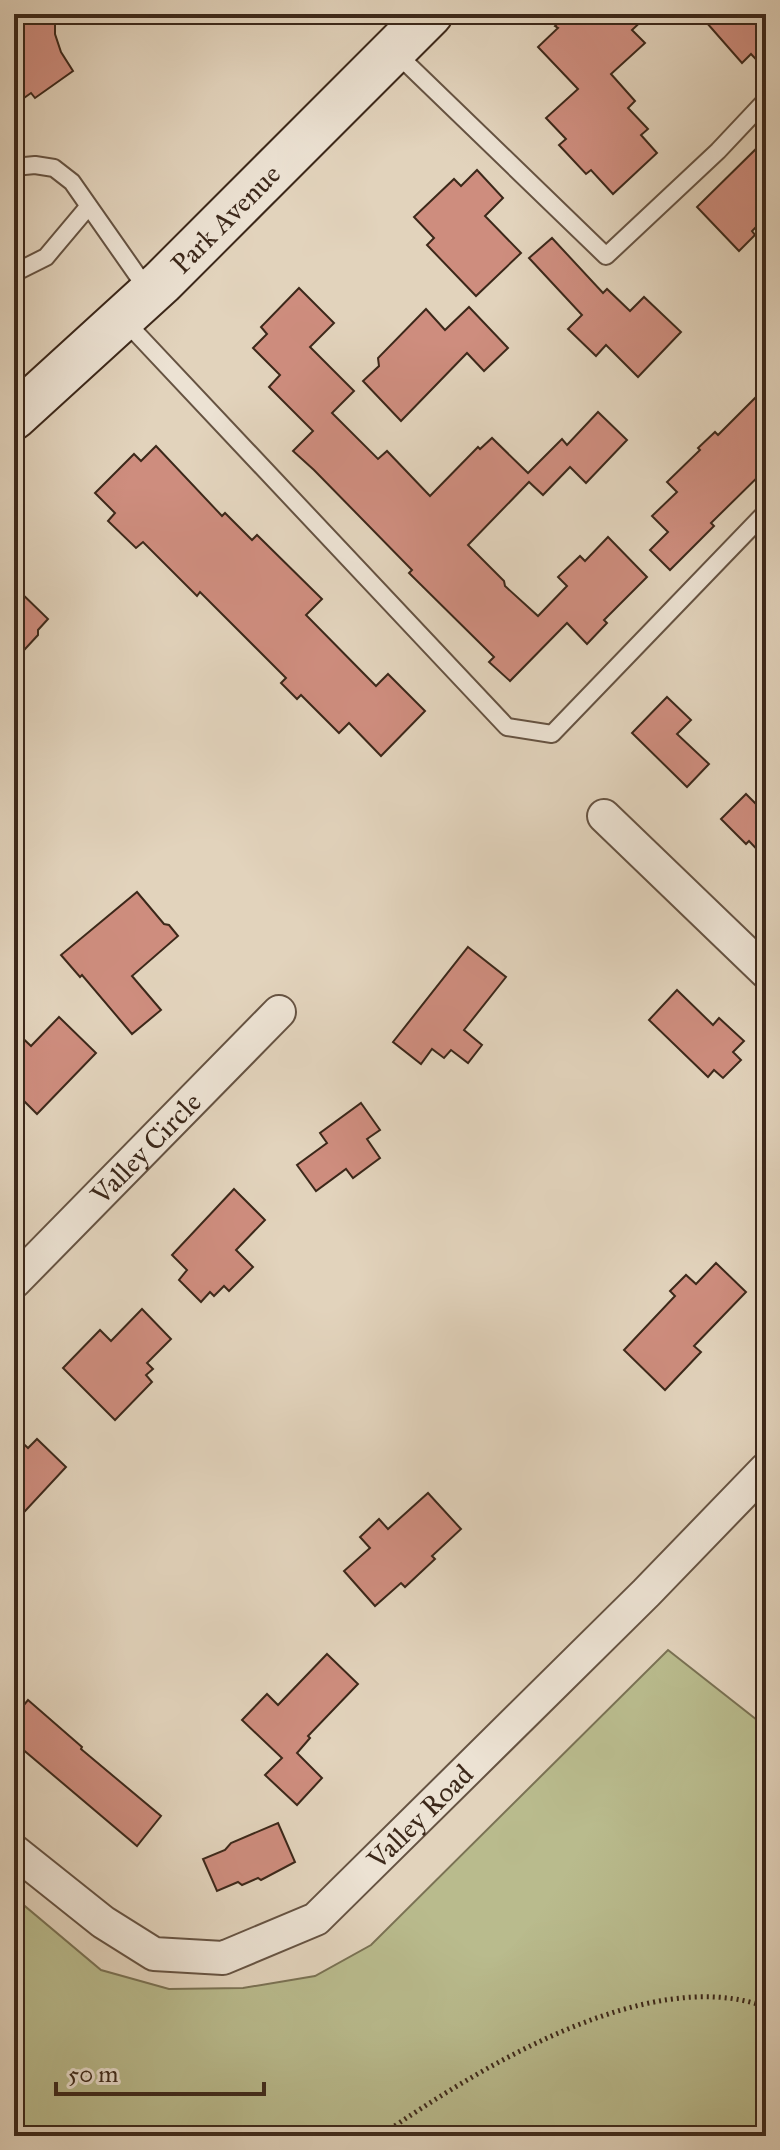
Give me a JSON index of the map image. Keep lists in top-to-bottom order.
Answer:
{
  "streets": {
    "main road": ["Park Avenue"],
    "street": ["Valley Circle", "Valley Road"]
  },
  "scale_bar": "50 m"
}
